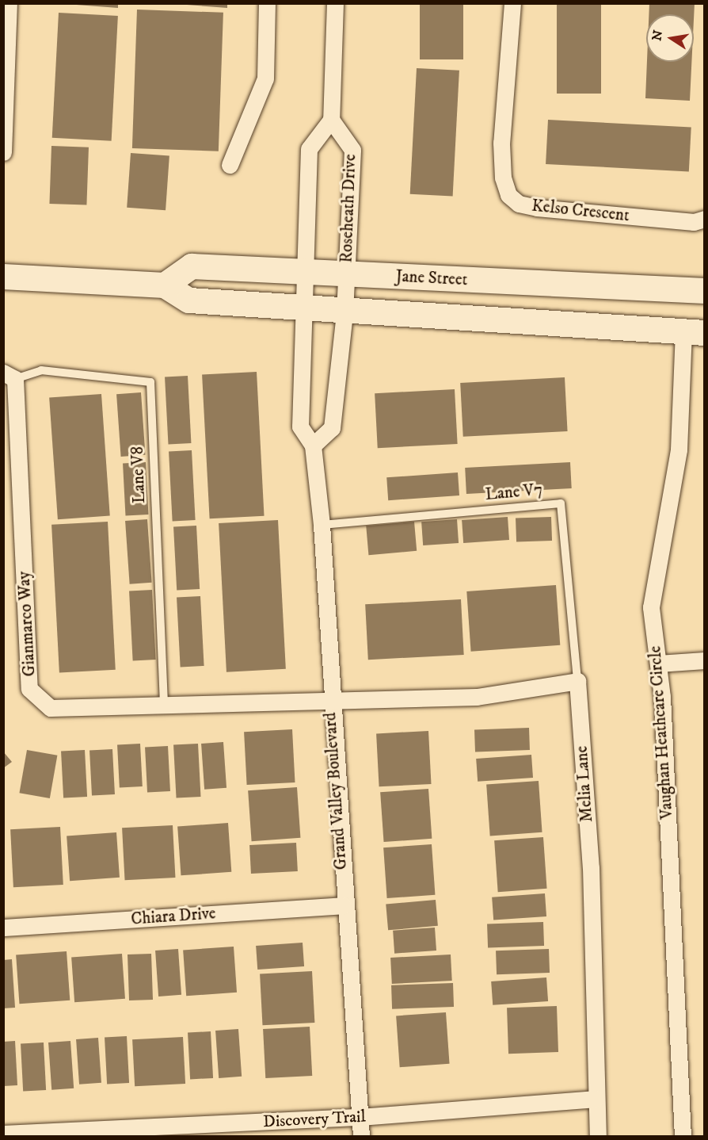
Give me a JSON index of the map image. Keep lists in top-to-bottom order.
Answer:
{
  "streets": {
    "main road": ["Jane Street"],
    "street": [
      "Roseheath Drive",
      "Kelso Crescent",
      "Gianmarco Way",
      "Vaughan Heathcare Circle",
      "Melia Lane",
      "Grand Valley Boulevard",
      "Chiara Drive",
      "Discovery Trail"
    ],
    "lane": ["Lane V8", "Lane V7"]
  },
  "crossings": [
    ["Roseheath Drive", "Jane Street"],
    ["Jane Street", "Grand Valley Boulevard"],
    ["Lane V8", "Gianmarco Way"],
    ["Lane V7", "Melia Lane"],
    ["Lane V7", "Grand Valley Boulevard"],
    ["Gianmarco Way", "Grand Valley Boulevard"],
    ["Melia Lane", "Discovery Trail"],
    ["Grand Valley Boulevard", "Chiara Drive"],
    ["Grand Valley Boulevard", "Discovery Trail"]
  ],
  "north": "left"
}
